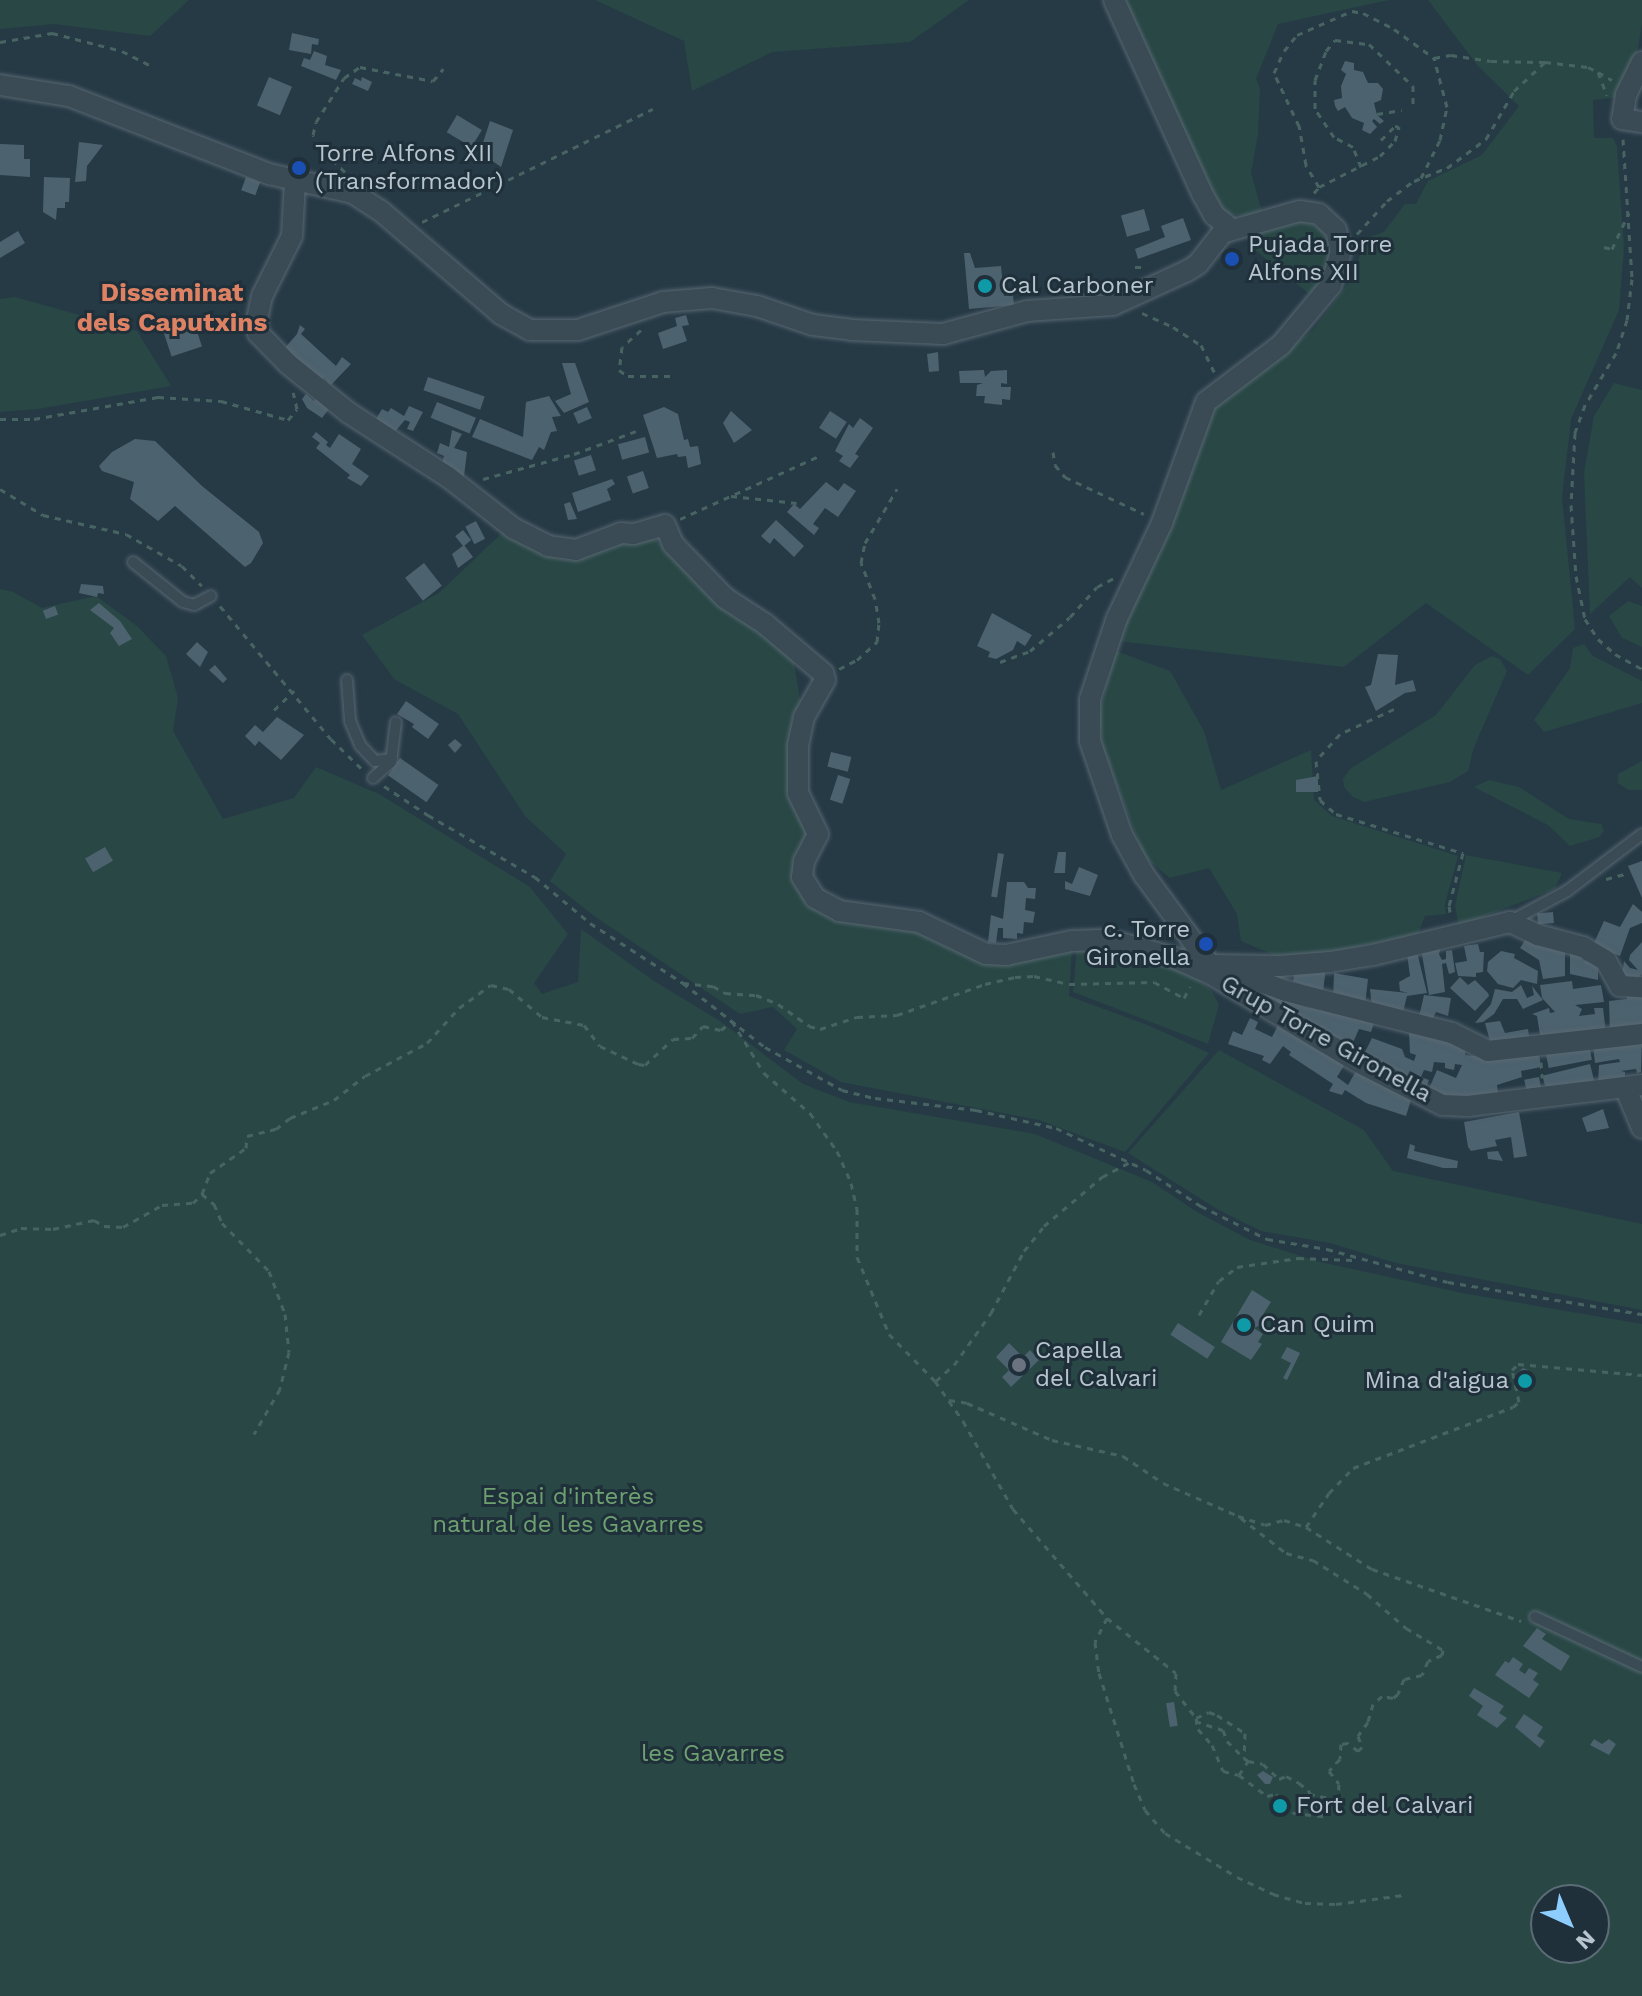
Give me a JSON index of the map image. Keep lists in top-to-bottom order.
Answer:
{
  "streets": {
    "street": ["Grup Torre Gironella"]
  },
  "districts": ["Disseminat dels Caputxins"],
  "parks": ["Espai d'interès natural de les Gavarres", "les Gavarres"],
  "places": [
    "Torre Alfons XII (Transformador)",
    "Pujada Torre Alfons XII",
    "Cal Carboner",
    "c. Torre Gironella",
    "Can Quim",
    "Capella del Calvari",
    "Mina d'aigua",
    "Fort del Calvari"
  ],
  "north": "bottom right"
}
